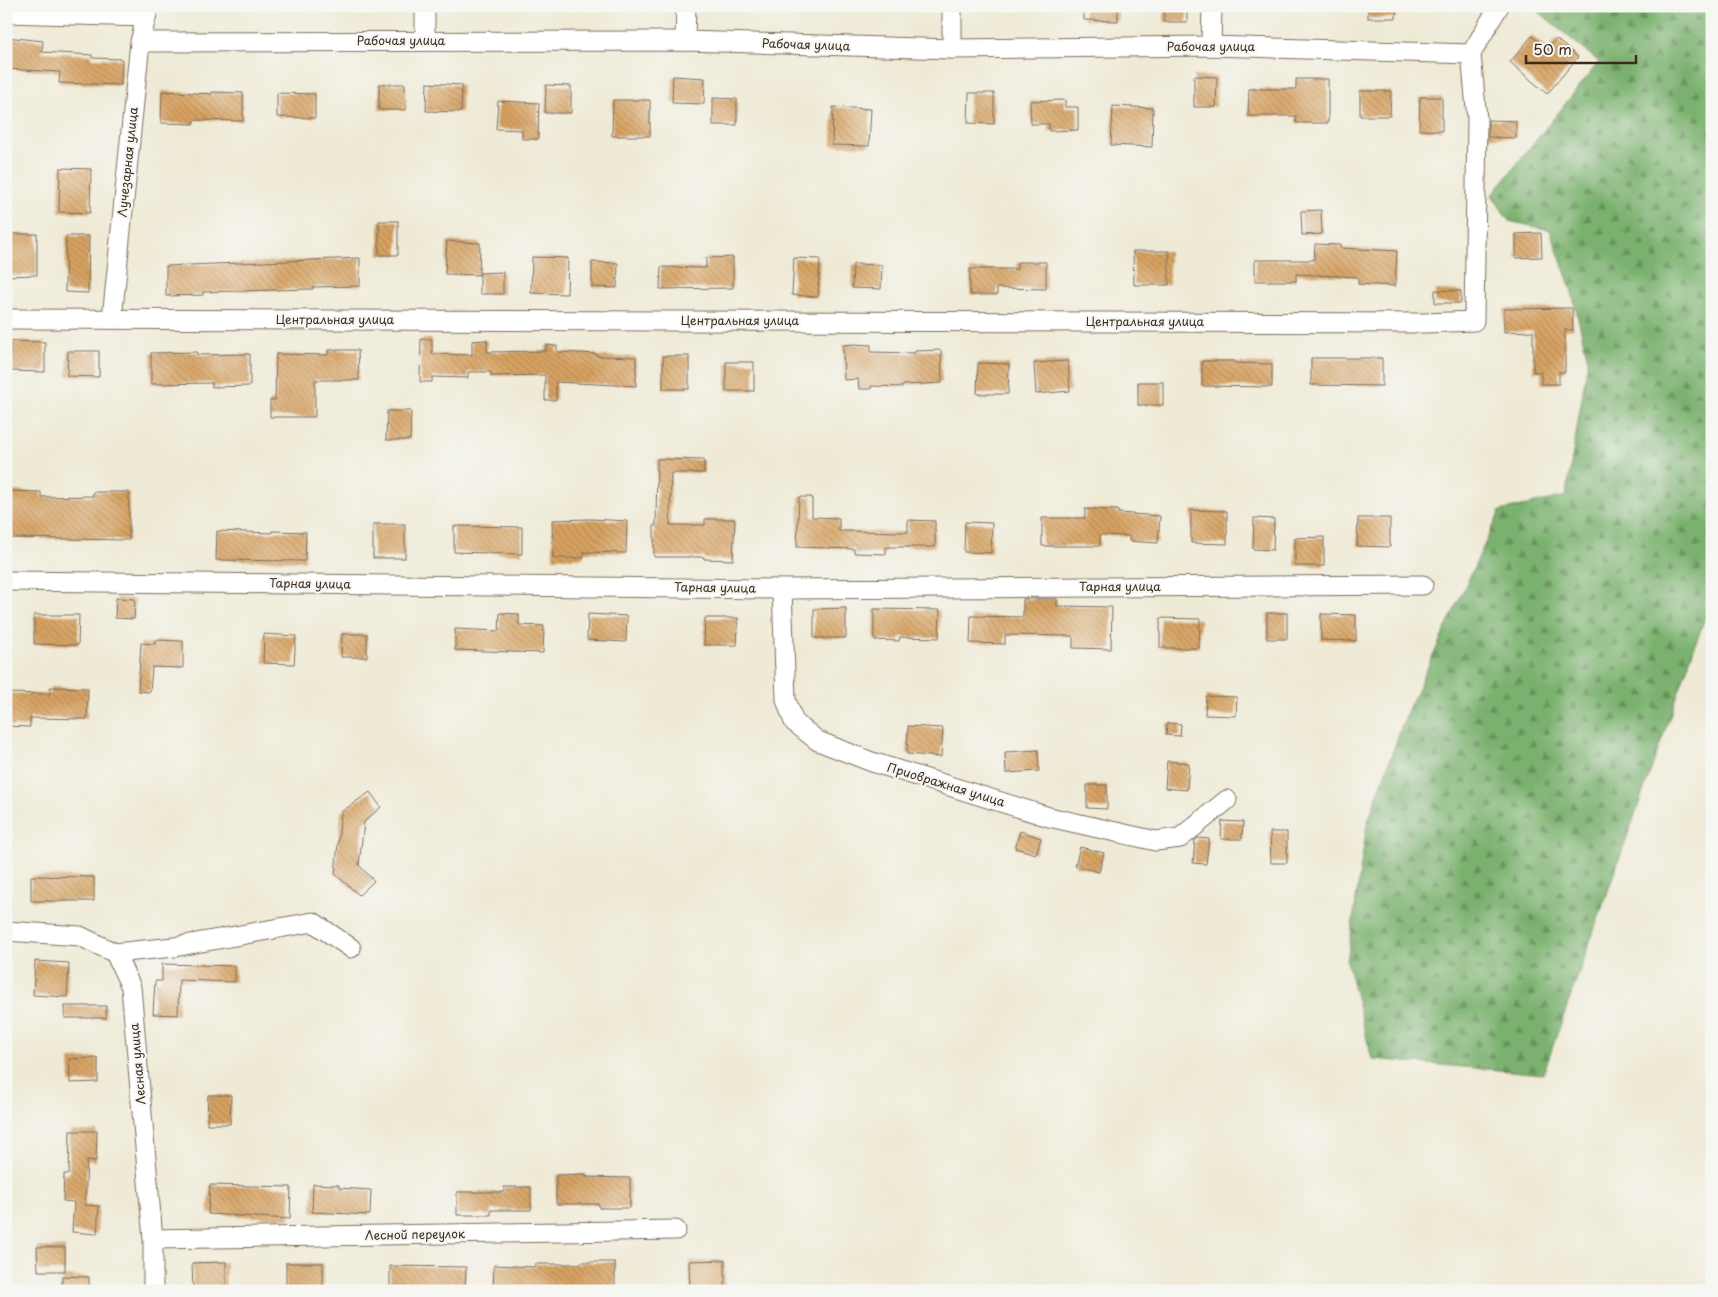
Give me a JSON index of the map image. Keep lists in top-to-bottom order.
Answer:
{
  "streets": {
    "street": [
      "Рабочая улица",
      "Лучезарная улица",
      "Центральная улица",
      "Тарная улица",
      "Приовражная улица",
      "Лесная улица",
      "Лесной переулок"
    ]
  },
  "crossings": [
    ["Рабочая улица", "Лучезарная улица"],
    ["Рабочая улица", "Центральная улица"],
    ["Лучезарная улица", "Центральная улица"],
    ["Тарная улица", "Приовражная улица"],
    ["Лесная улица", "Лесной переулок"]
  ],
  "scale_bar": "50 m"
}
